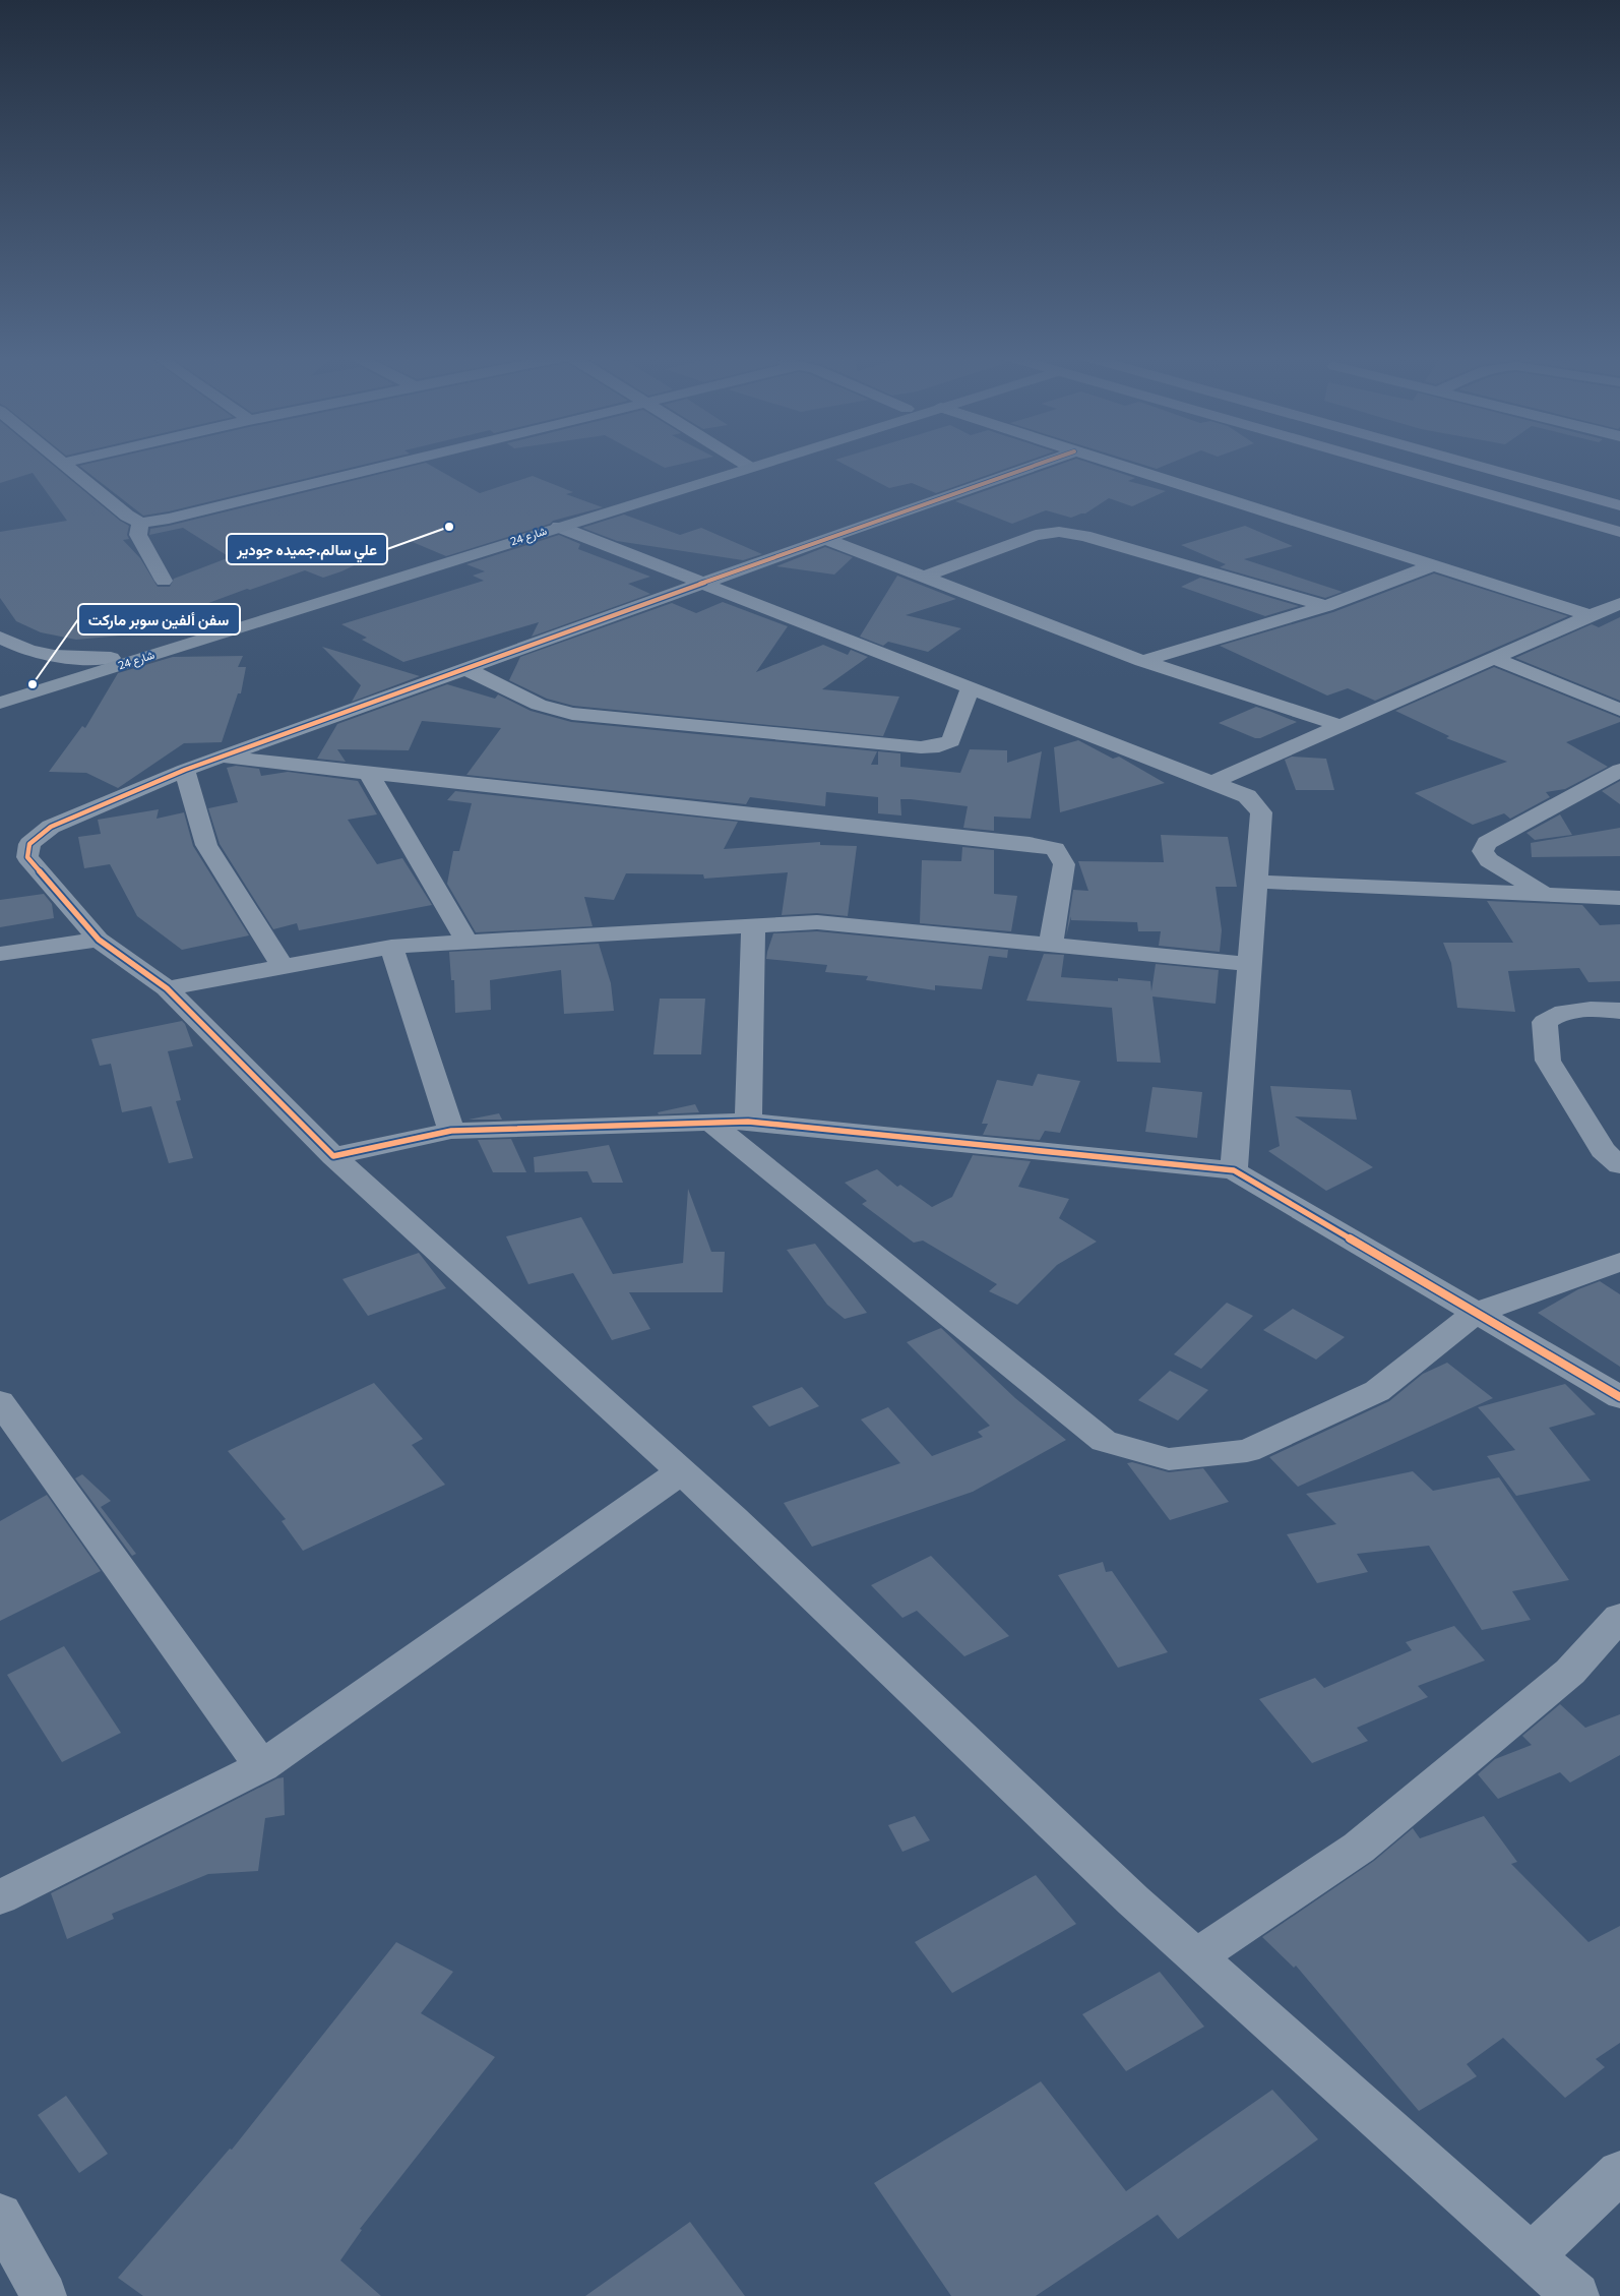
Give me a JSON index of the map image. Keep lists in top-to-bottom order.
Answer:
{
  "streets": {
    "street": ["شارع 24"]
  },
  "places": ["علي سالم.جميده جودير", "سفن ألفين سوبر ماركت"]
}
